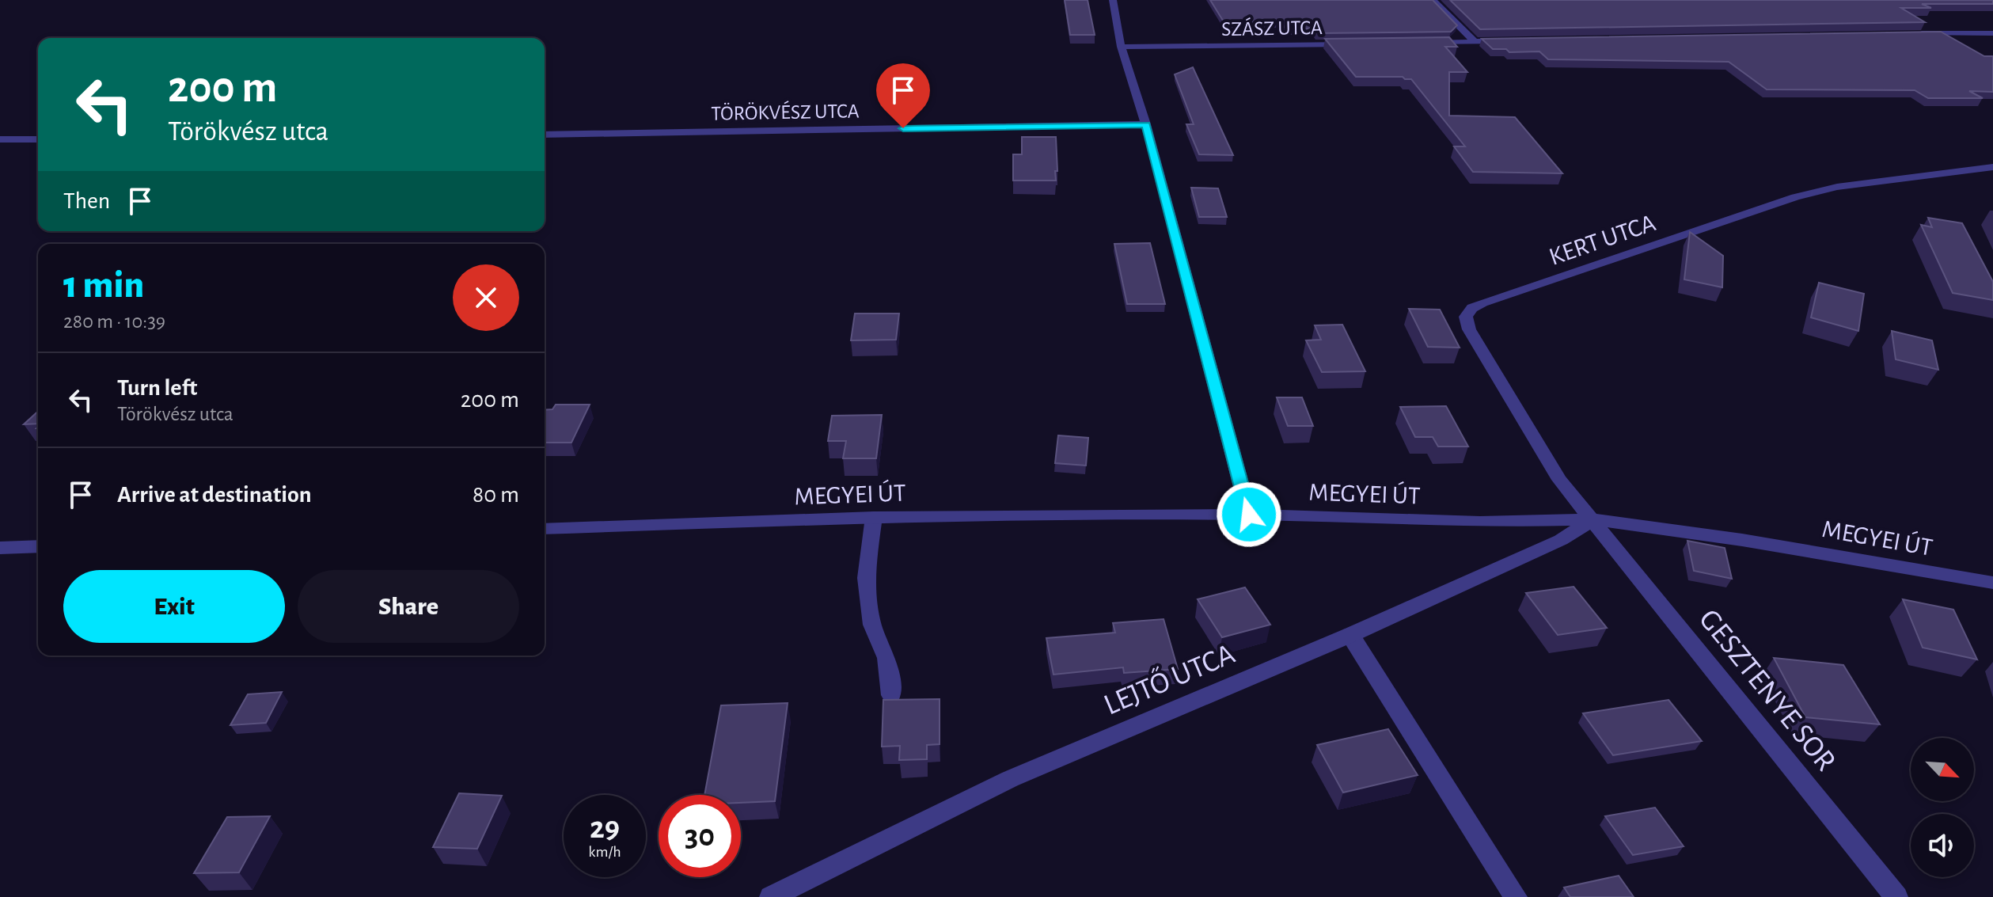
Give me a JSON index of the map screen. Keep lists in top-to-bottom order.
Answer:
{
  "streets": {
    "street": [
      "SZÁSZ UTCA",
      "TÖRÖKVÉSZ UTCA",
      "KERT UTCA",
      "MEGYEI ÚT",
      "LEJTŐ UTCA",
      "GESZTENYE SOR"
    ]
  },
  "crossings": [
    ["KERT UTCA", "MEGYEI ÚT"],
    ["KERT UTCA", "LEJTŐ UTCA"],
    ["KERT UTCA", "GESZTENYE SOR"],
    ["MEGYEI ÚT", "LEJTŐ UTCA"],
    ["MEGYEI ÚT", "GESZTENYE SOR"],
    ["LEJTŐ UTCA", "GESZTENYE SOR"]
  ],
  "north": "bottom right",
  "page": {
    "turn": ["200 m", "Törökvész utca"],
    "then": "Then",
    "heading": ["1 min", "280 m · 10:39"],
    "list": [
      {
        "name": "Turn left",
        "note": "Törökvész utca",
        "value": "200 m"
      },
      {
        "name": "Arrive at destination",
        "value": "80 m"
      }
    ],
    "buttons": ["Exit", "Share"],
    "speed": "29 km/h",
    "limit": "30"
  }
}
